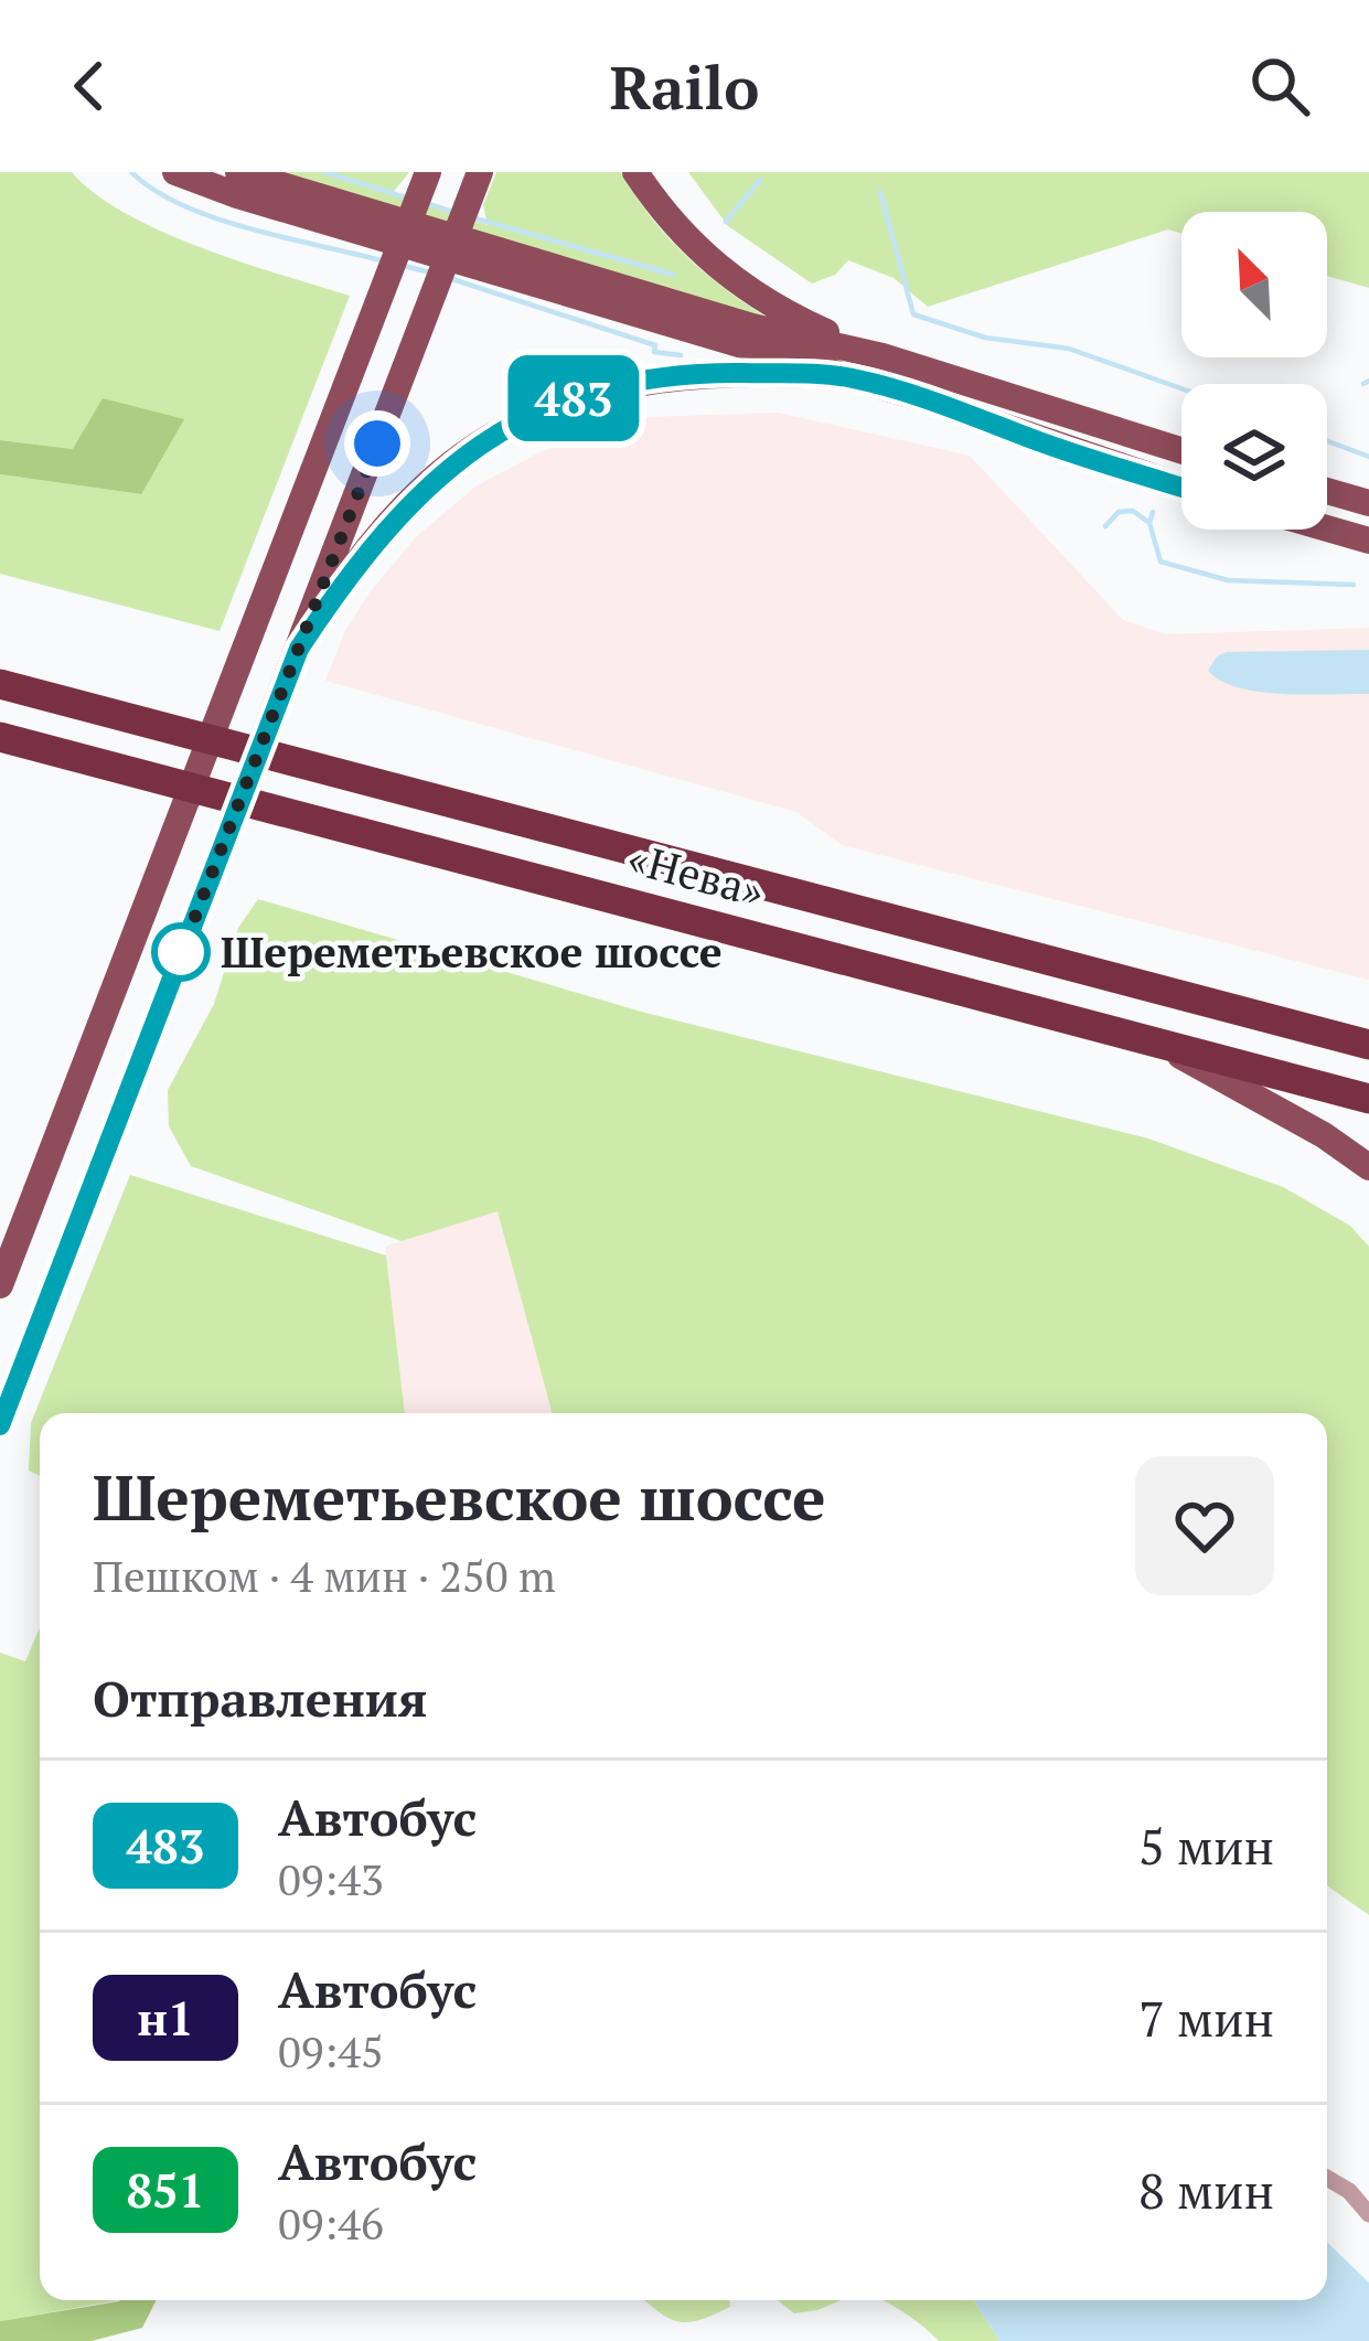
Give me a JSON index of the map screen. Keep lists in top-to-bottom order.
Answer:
{
  "streets": {
    "highway": ["«Нева»"]
  },
  "places": ["Шереметьевское шоссе"],
  "lines": ["bus line 483"],
  "north": "top left",
  "page": {
    "header": "Railo",
    "on_map": "483",
    "heading": [
      ["Шереметьевское шоссе", "Пешком · 4 мин · 250 m"],
      "Отправления"
    ],
    "list": [
      {
        "mark": "483",
        "name": "Автобус",
        "note": "09:43",
        "value": "5 мин"
      },
      {
        "mark": "н1",
        "name": "Автобус",
        "note": "09:45",
        "value": "7 мин"
      },
      {
        "mark": "851",
        "name": "Автобус",
        "note": "09:46",
        "value": "8 мин"
      }
    ]
  }
}
